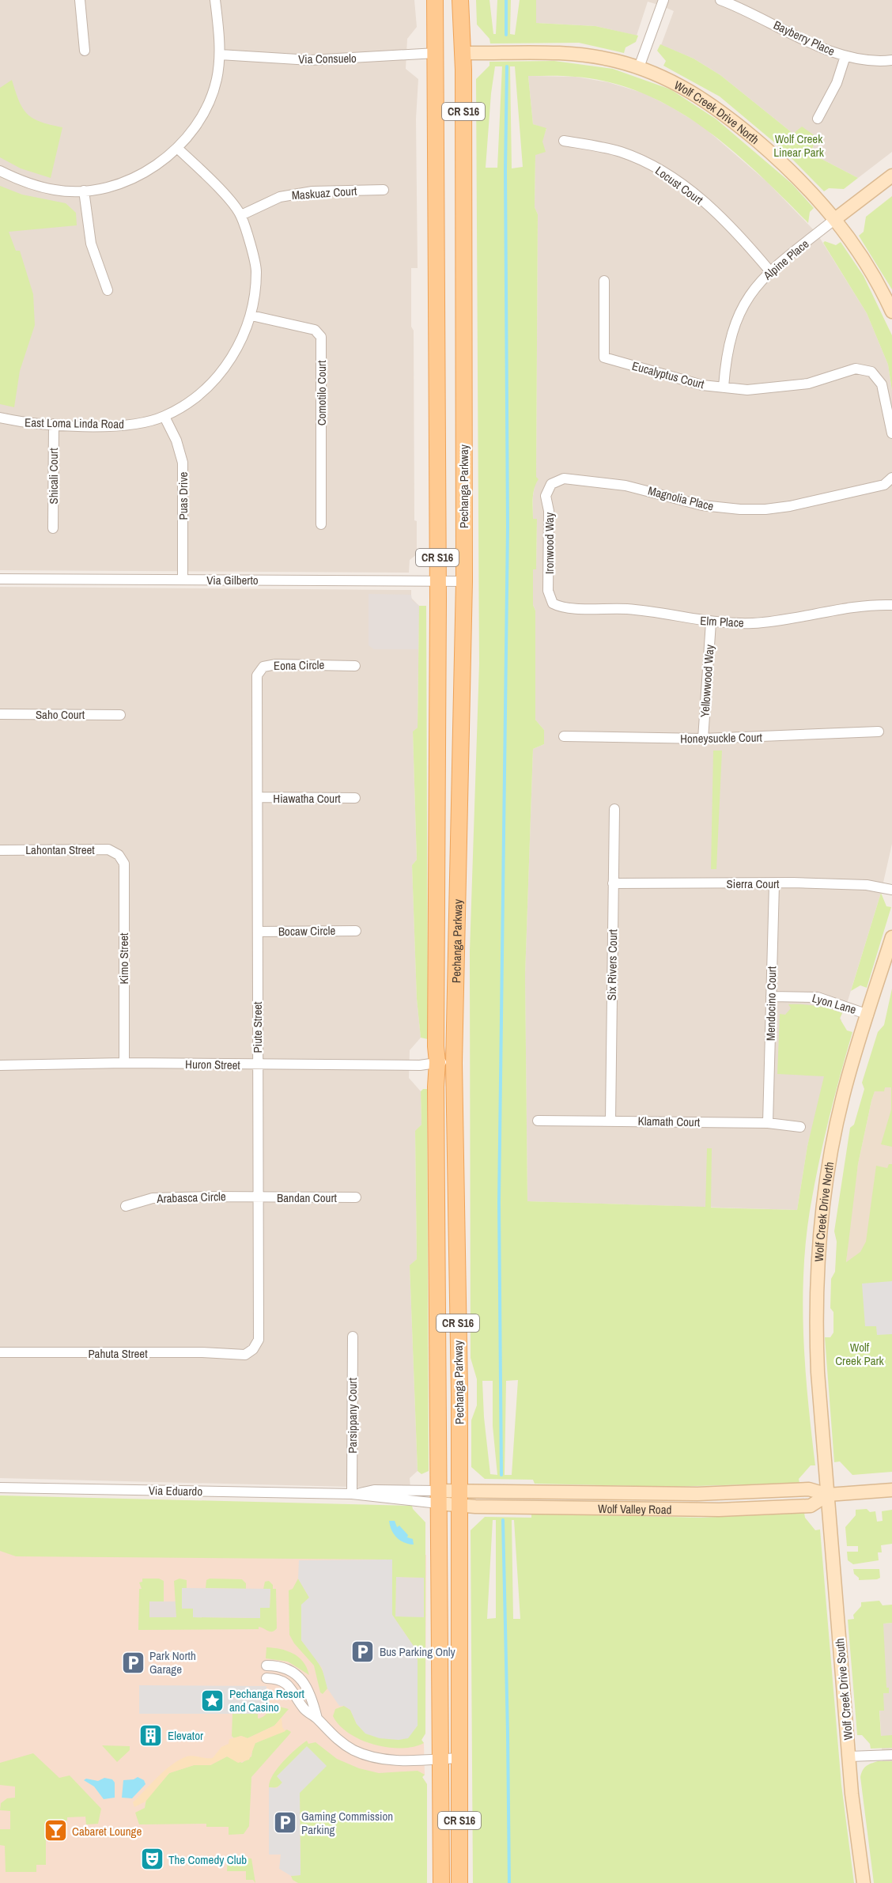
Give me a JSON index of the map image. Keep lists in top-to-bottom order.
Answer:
{
  "streets": {
    "main road": ["CR S16", "Pechanga Parkway"],
    "street": [
      "Bayberry Place",
      "Via Consuelo",
      "Wolf Creek Drive North",
      "Locust Court",
      "Maskuaz Court",
      "Alpine Place",
      "Eucalyptus Court",
      "Comotilo Court",
      "East Loma Linda Road",
      "Shicali Court",
      "Puas Drive",
      "Magnolia Place",
      "Ironwood Way",
      "Via Gilberto",
      "Elm Place",
      "Eona Circle",
      "Yellowwood Way",
      "Saho Court",
      "Honeysuckle Court",
      "Hiawatha Court",
      "Lahontan Street",
      "Sierra Court",
      "Bocaw Circle",
      "Kimo Street",
      "Six Rivers Court",
      "Mendocino Court",
      "Lyon Lane",
      "Piute Street",
      "Huron Street",
      "Klamath Court",
      "Arabasca Circle",
      "Bandan Court",
      "Pahuta Street",
      "Parsippany Court",
      "Via Eduardo",
      "Wolf Valley Road",
      "Wolf Creek Drive South"
    ]
  },
  "crossings": [
    ["Via Consuelo", "Pechanga Parkway"],
    ["Wolf Creek Drive North", "Alpine Place"],
    ["Wolf Creek Drive North", "Pechanga Parkway"],
    ["Wolf Creek Drive North", "Lyon Lane"],
    ["Wolf Creek Drive North", "Wolf Valley Road"],
    ["Wolf Creek Drive North", "Wolf Creek Drive South"],
    ["Locust Court", "Alpine Place"],
    ["Maskuaz Court", "East Loma Linda Road"],
    ["Alpine Place", "Eucalyptus Court"],
    ["Comotilo Court", "East Loma Linda Road"],
    ["East Loma Linda Road", "Shicali Court"],
    ["East Loma Linda Road", "Puas Drive"],
    ["Pechanga Parkway", "Via Gilberto"],
    ["Pechanga Parkway", "Huron Street"],
    ["Pechanga Parkway", "Via Eduardo"],
    ["Pechanga Parkway", "Wolf Valley Road"],
    ["Puas Drive", "Via Gilberto"],
    ["Magnolia Place", "Ironwood Way"],
    ["Ironwood Way", "Elm Place"],
    ["Elm Place", "Yellowwood Way"],
    ["Eona Circle", "Piute Street"],
    ["Yellowwood Way", "Honeysuckle Court"],
    ["Hiawatha Court", "Piute Street"],
    ["Lahontan Street", "Kimo Street"],
    ["Sierra Court", "Six Rivers Court"],
    ["Sierra Court", "Mendocino Court"],
    ["Bocaw Circle", "Piute Street"],
    ["Kimo Street", "Huron Street"],
    ["Six Rivers Court", "Klamath Court"],
    ["Mendocino Court", "Lyon Lane"],
    ["Mendocino Court", "Klamath Court"],
    ["Piute Street", "Huron Street"],
    ["Piute Street", "Arabasca Circle"],
    ["Piute Street", "Bandan Court"],
    ["Piute Street", "Pahuta Street"],
    ["Arabasca Circle", "Bandan Court"],
    ["Parsippany Court", "Via Eduardo"],
    ["Via Eduardo", "Wolf Valley Road"],
    ["Wolf Valley Road", "Wolf Creek Drive South"]
  ],
  "parks": ["Wolf Creek Linear Park", "Wolf Creek Park"],
  "places": {
    "parking": ["Bus Parking Only", "Park North Garage", "Gaming Commission Parking"],
    "place": ["Pechanga Resort and Casino"],
    "building": ["Elevator"],
    "bar": ["Cabaret Lounge"],
    "theatre": ["The Comedy Club"]
  }
}
